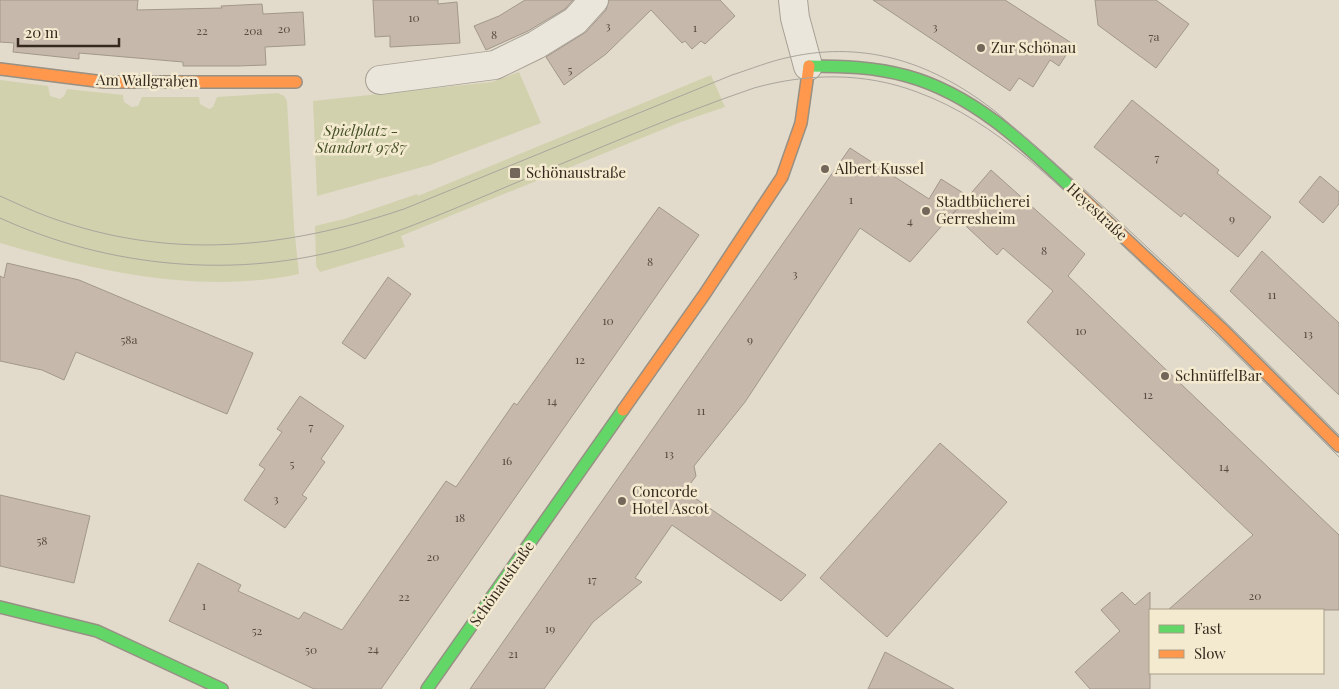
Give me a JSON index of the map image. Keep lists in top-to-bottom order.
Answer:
{
  "streets": {
    "street": ["Am Wallgraben", "Heyestraße", "Schönaustraße"]
  },
  "crossings": [
    ["Heyestraße", "Schönaustraße"]
  ],
  "parks": ["Spielplatz - Standort 9787"],
  "places": {
    "other": [
      "Zur Schönau",
      "Albert Kussel",
      "Stadtbücherei Gerresheim",
      "SchnüffelBar",
      "Concorde Hotel Ascot"
    ],
    "transit": ["Schönaustraße"]
  },
  "house_numbers": [
    "10",
    "3",
    "3",
    "1",
    "20",
    "22",
    "20a",
    "8",
    "7a",
    "5",
    "7",
    "1",
    "9",
    "4",
    "8",
    "8",
    "3",
    "11",
    "10",
    "10",
    "13",
    "58a",
    "9",
    "12",
    "12",
    "14",
    "11",
    "7",
    "13",
    "16",
    "5",
    "14",
    "3",
    "18",
    "58",
    "20",
    "17",
    "20",
    "22",
    "1",
    "19",
    "52",
    "24",
    "50",
    "21"
  ],
  "legend": ["Fast", "Slow"],
  "scale_bar": "20 m"
}
